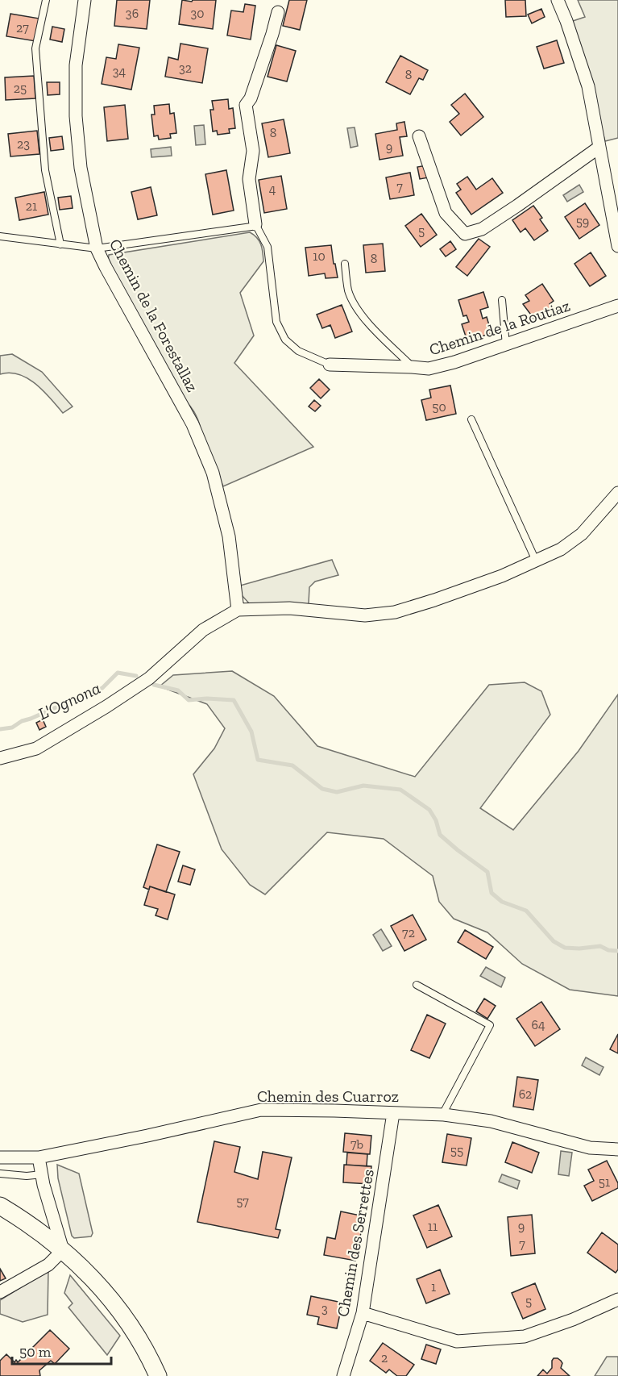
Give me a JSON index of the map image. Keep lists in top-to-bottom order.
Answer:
{
  "streets": {
    "street": [
      "Chemin de la Forestallaz",
      "Chemin de la Routiaz",
      "Chemin des Cuarroz",
      "Chemin des Serrettes"
    ]
  },
  "crossings": [
    ["Chemin des Cuarroz", "Chemin des Serrettes"]
  ],
  "water": ["L'Ognona"],
  "house_numbers": [
    "36",
    "30",
    "27",
    "32",
    "34",
    "8",
    "25",
    "8",
    "23",
    "9",
    "7",
    "4",
    "21",
    "59",
    "5",
    "10",
    "8",
    "50",
    "72",
    "64",
    "62",
    "7b",
    "55",
    "51",
    "57",
    "11",
    "9",
    "7",
    "1",
    "5",
    "3",
    "2"
  ],
  "scale_bar": "50 m"
}
